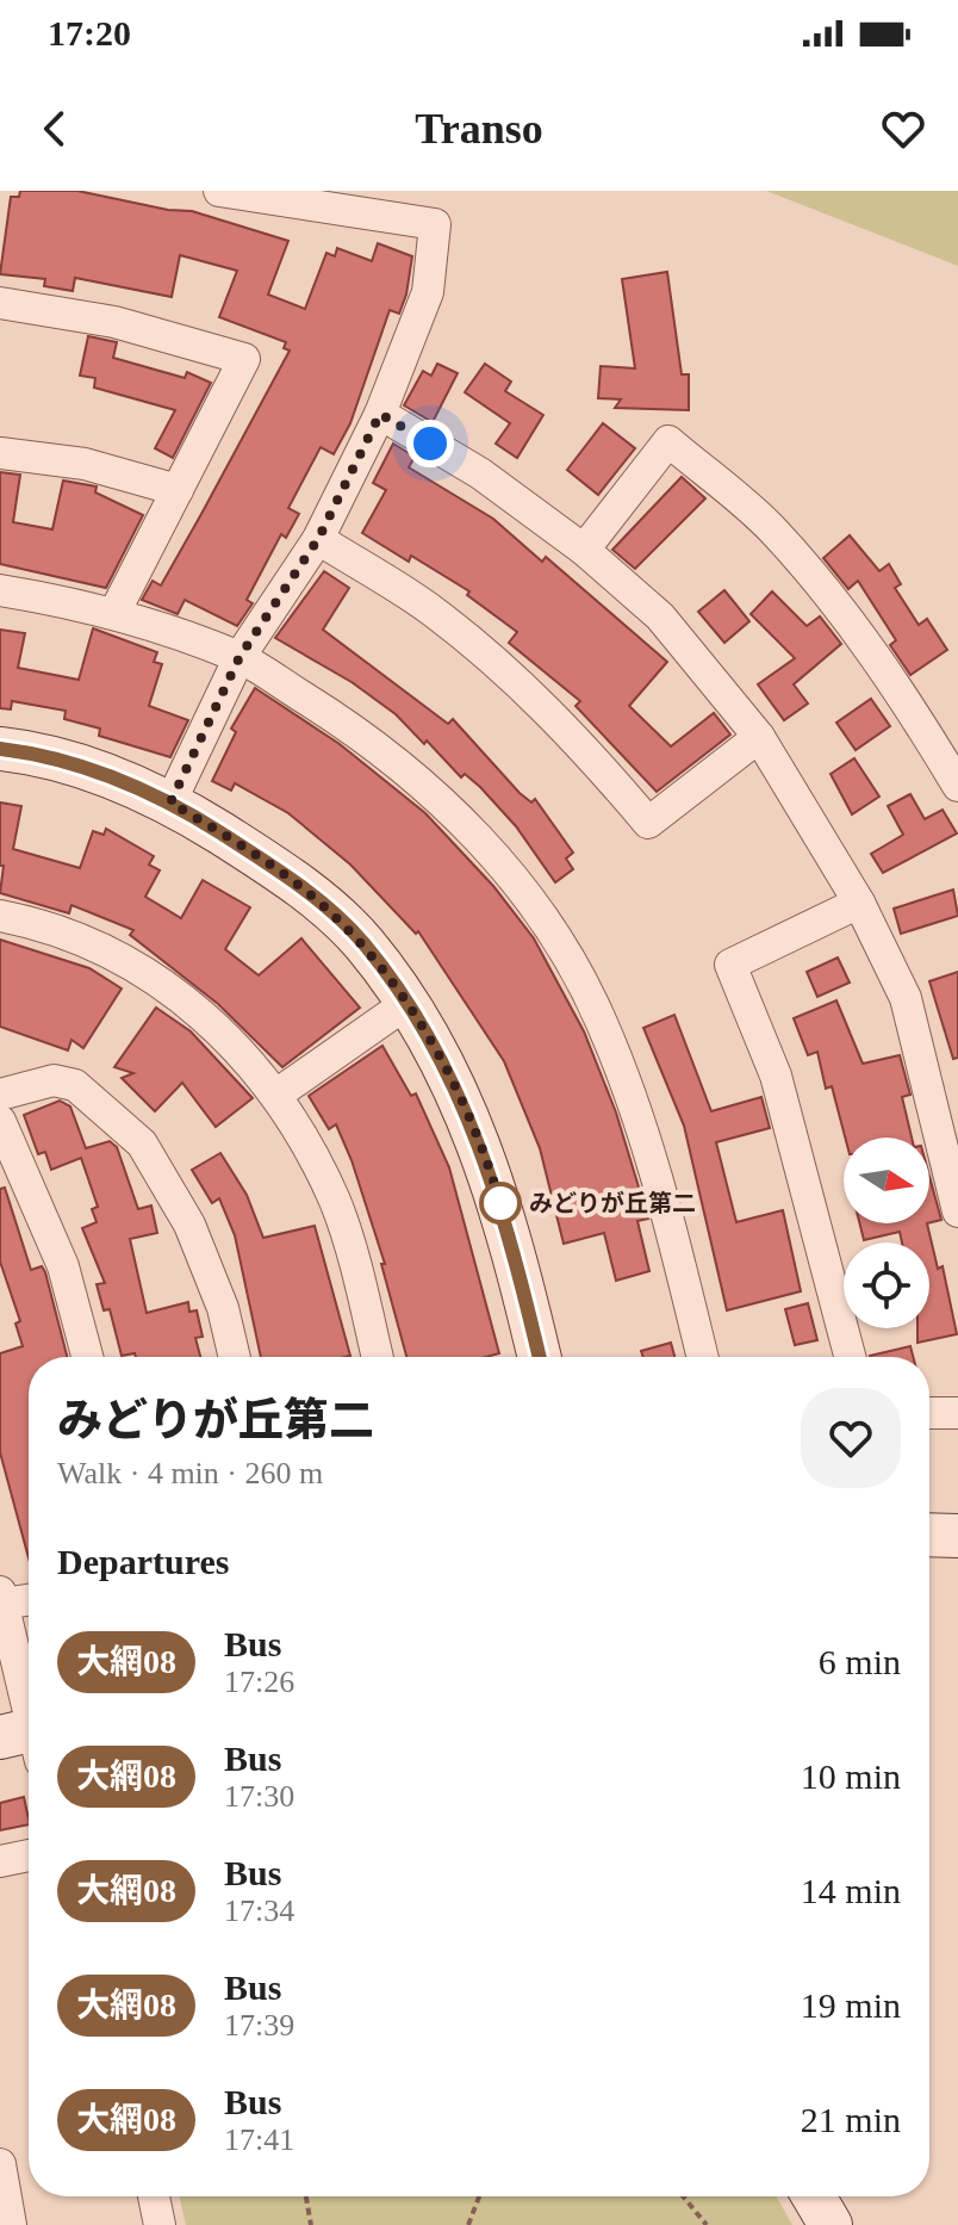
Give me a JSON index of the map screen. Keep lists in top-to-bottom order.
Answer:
{
  "places": ["みどりが丘第二"],
  "lines": ["bus line 大網08"],
  "north": "right",
  "page": {
    "status": "17:20",
    "header": "Transo",
    "heading": [
      ["みどりが丘第二", "Walk · 4 min · 260 m"],
      "Departures"
    ],
    "list": [
      {
        "mark": "大網08",
        "name": "Bus",
        "note": "17:26",
        "value": "6 min"
      },
      {
        "mark": "大網08",
        "name": "Bus",
        "note": "17:30",
        "value": "10 min"
      },
      {
        "mark": "大網08",
        "name": "Bus",
        "note": "17:34",
        "value": "14 min"
      },
      {
        "mark": "大網08",
        "name": "Bus",
        "note": "17:39",
        "value": "19 min"
      },
      {
        "mark": "大網08",
        "name": "Bus",
        "note": "17:41",
        "value": "21 min"
      }
    ]
  }
}
